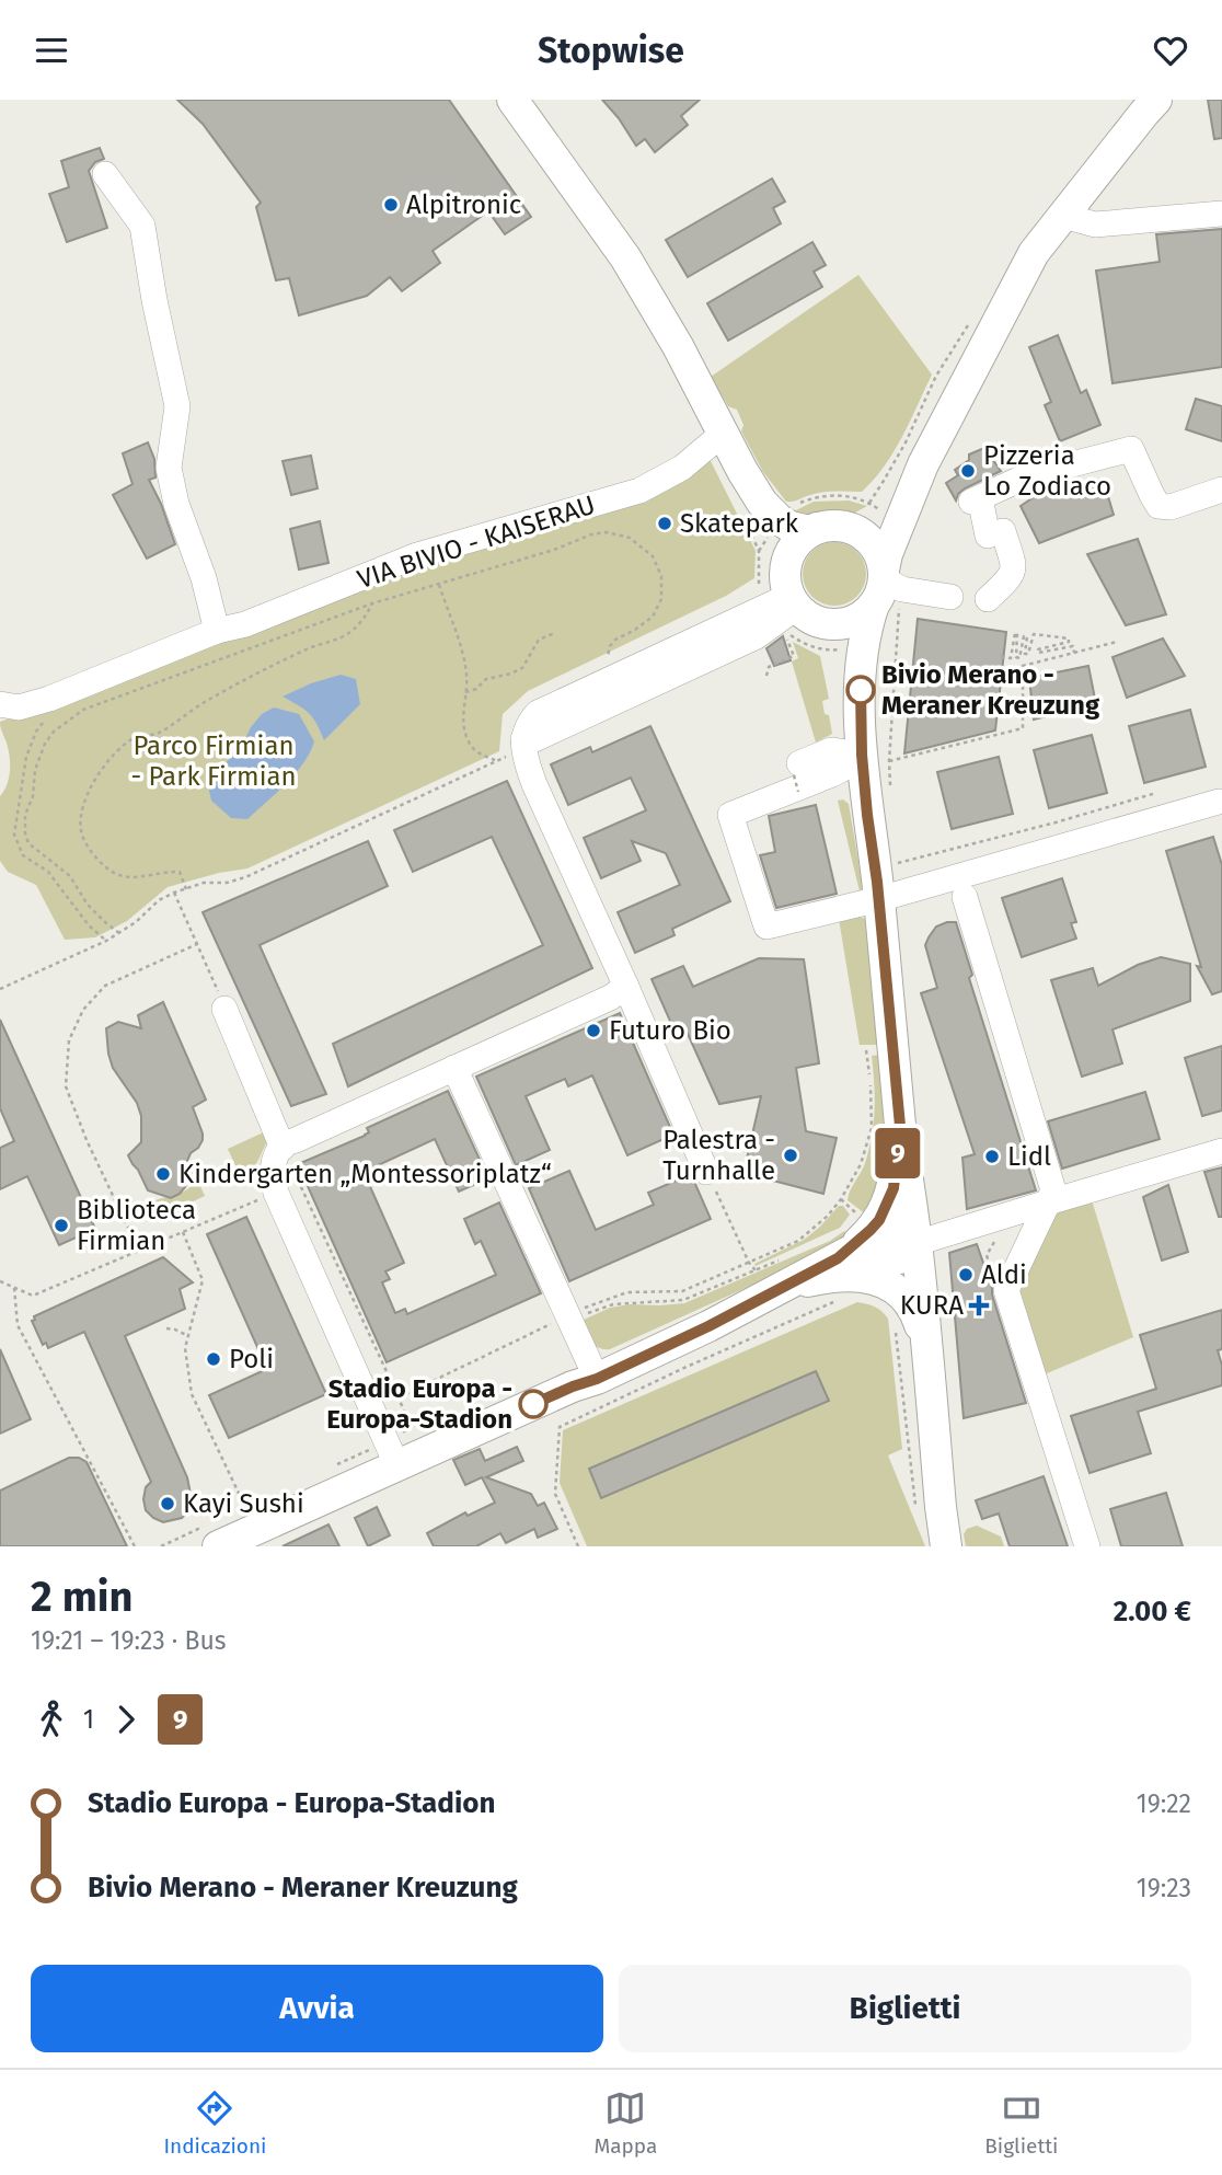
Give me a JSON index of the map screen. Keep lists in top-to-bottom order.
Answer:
{
  "streets": {
    "street": ["VIA BIVIO - KAISERAU"]
  },
  "parks": ["Parco Firmian - Park Firmian"],
  "places": {
    "other": [
      "Alpitronic",
      "Pizzeria Lo Zodiaco",
      "Skatepark",
      "Bivio Merano - Meraner Kreuzung",
      "Futuro Bio",
      "Palestra - Turnhalle",
      "Lidl",
      "Kindergarten „Montessoriplatz“",
      "Biblioteca Firmian",
      "Aldi",
      "Poli",
      "Stadio Europa - Europa-Stadion",
      "Kayi Sushi"
    ],
    "health": ["KURA"]
  },
  "lines": ["bus line 9"],
  "page": {
    "header": "Stopwise",
    "on_map": "9",
    "heading": ["2 min", "19:21 – 19:23 · Bus", "2.00 €"],
    "legs": ["1", "9"],
    "list": [
      {
        "name": "Stadio Europa - Europa-Stadion",
        "value": "19:22"
      },
      {
        "name": "Bivio Merano - Meraner Kreuzung",
        "value": "19:23"
      }
    ],
    "buttons": ["Avvia", "Biglietti"],
    "tabs": ["Indicazioni", "Mappa", "Biglietti"]
  }
}
